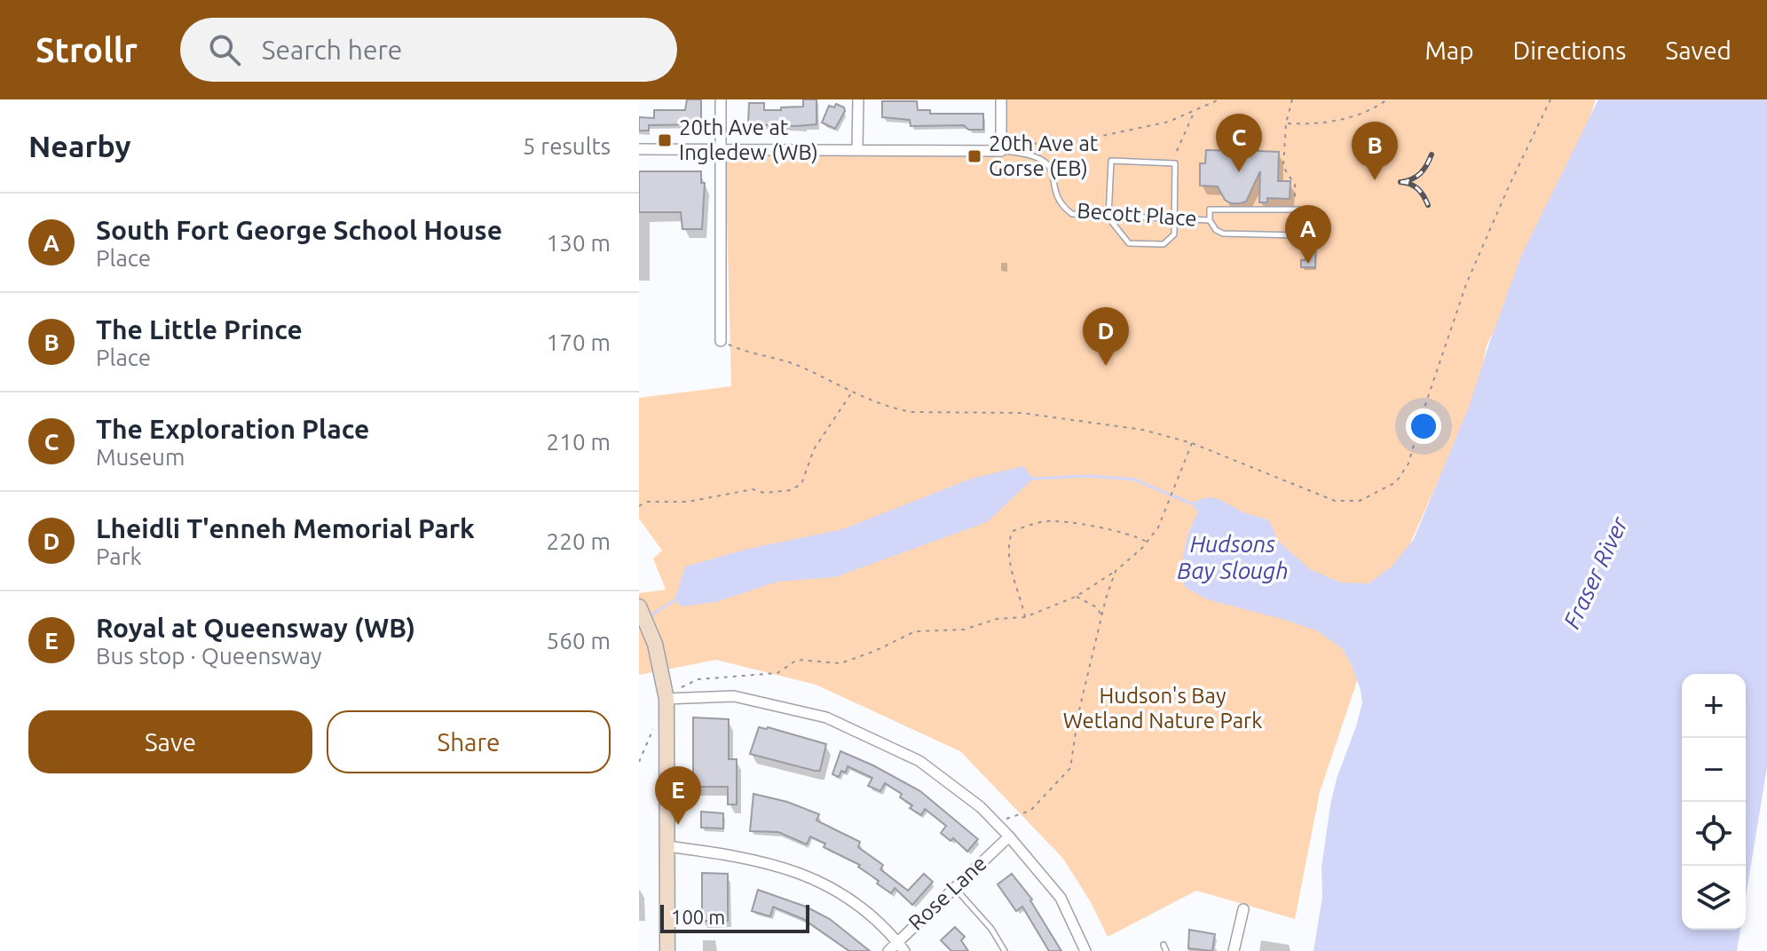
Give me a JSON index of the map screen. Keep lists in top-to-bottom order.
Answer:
{
  "streets": {
    "street": ["Rose Lane"],
    "lane": ["Becott Place"]
  },
  "water": ["Hudsons Bay Slough", "Fraser River"],
  "parks": ["Hudson's Bay Wetland Nature Park"],
  "places": {
    "transit": ["20th Ave at Ingledew (WB)", "20th Ave at Gorse (EB)"]
  },
  "scale_bar": "100 m",
  "page": {
    "header": "Strollr",
    "search": "Search here",
    "nav": ["Map", "Directions", "Saved"],
    "heading": ["Nearby", "5 results"],
    "pins": [
      "C",
      "B",
      "A",
      "D",
      "E"
    ],
    "list": [
      {
        "mark": "A",
        "name": "South Fort George School House",
        "note": "Place",
        "value": "130 m"
      },
      {
        "mark": "B",
        "name": "The Little Prince",
        "note": "Place",
        "value": "170 m"
      },
      {
        "mark": "C",
        "name": "The Exploration Place",
        "note": "Museum",
        "value": "210 m"
      },
      {
        "mark": "D",
        "name": "Lheidli T'enneh Memorial Park",
        "note": "Park",
        "value": "220 m"
      },
      {
        "mark": "E",
        "name": "Royal at Queensway (WB)",
        "note": "Bus stop · Queensway",
        "value": "560 m"
      }
    ],
    "map_buttons": ["+", "−"],
    "buttons": ["Save", "Share"],
    "scale": "100 m"
  }
}
